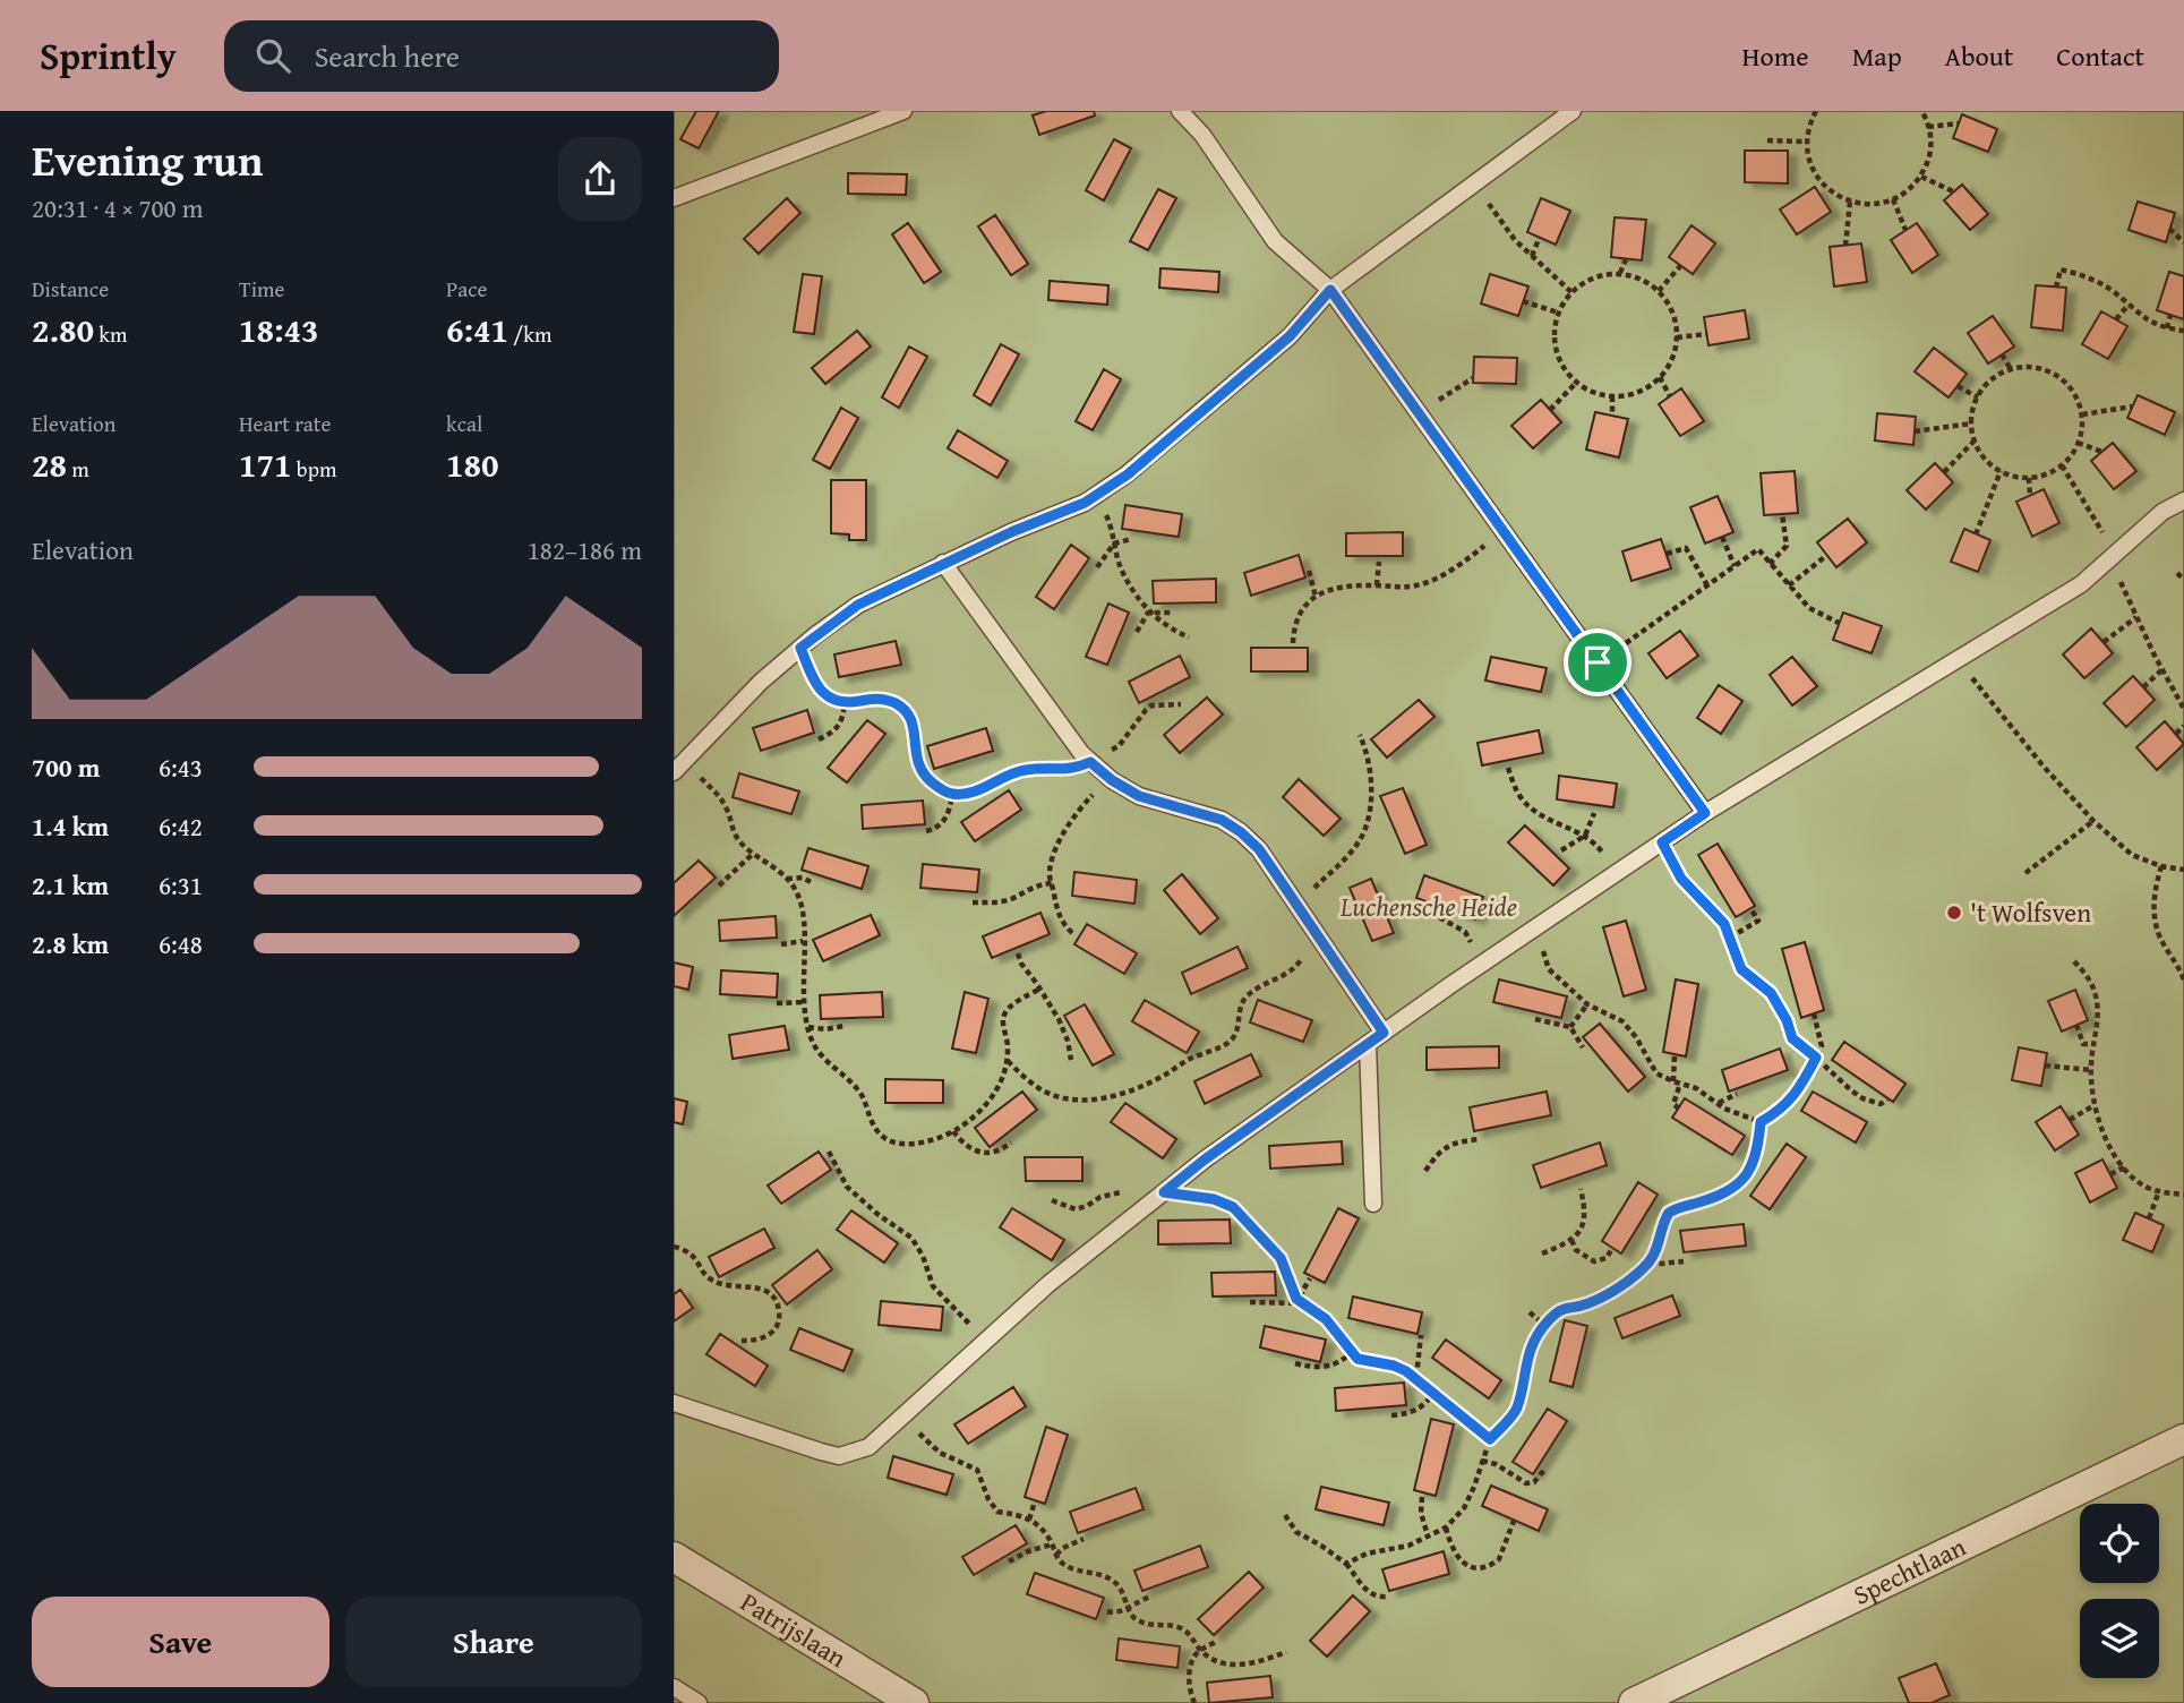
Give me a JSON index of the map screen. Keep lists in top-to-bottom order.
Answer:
{
  "streets": {
    "street": ["Spechtlaan", "Patrijslaan"]
  },
  "parks": ["Luchensche Heide"],
  "places": ["'t Wolfsven"],
  "page": {
    "header": "Sprintly",
    "search": "Search here",
    "nav": [
      "Home",
      "Map",
      "About",
      "Contact"
    ],
    "heading": ["Evening run", "20:31 · 4 × 700 m"],
    "stats": [
      ["Distance", "2.80 km"],
      ["Time", "18:43"],
      ["Pace", "6:41 /km"],
      ["Elevation", "28 m"],
      ["Heart rate", "171 bpm"],
      ["kcal", "180"]
    ],
    "chart": ["Elevation", "182–186 m"],
    "list": [
      {
        "name": "700 m",
        "note": "6:43"
      },
      {
        "name": "1.4 km",
        "note": "6:42"
      },
      {
        "name": "2.1 km",
        "note": "6:31"
      },
      {
        "name": "2.8 km",
        "note": "6:48"
      }
    ],
    "buttons": ["Save", "Share"]
  }
}
